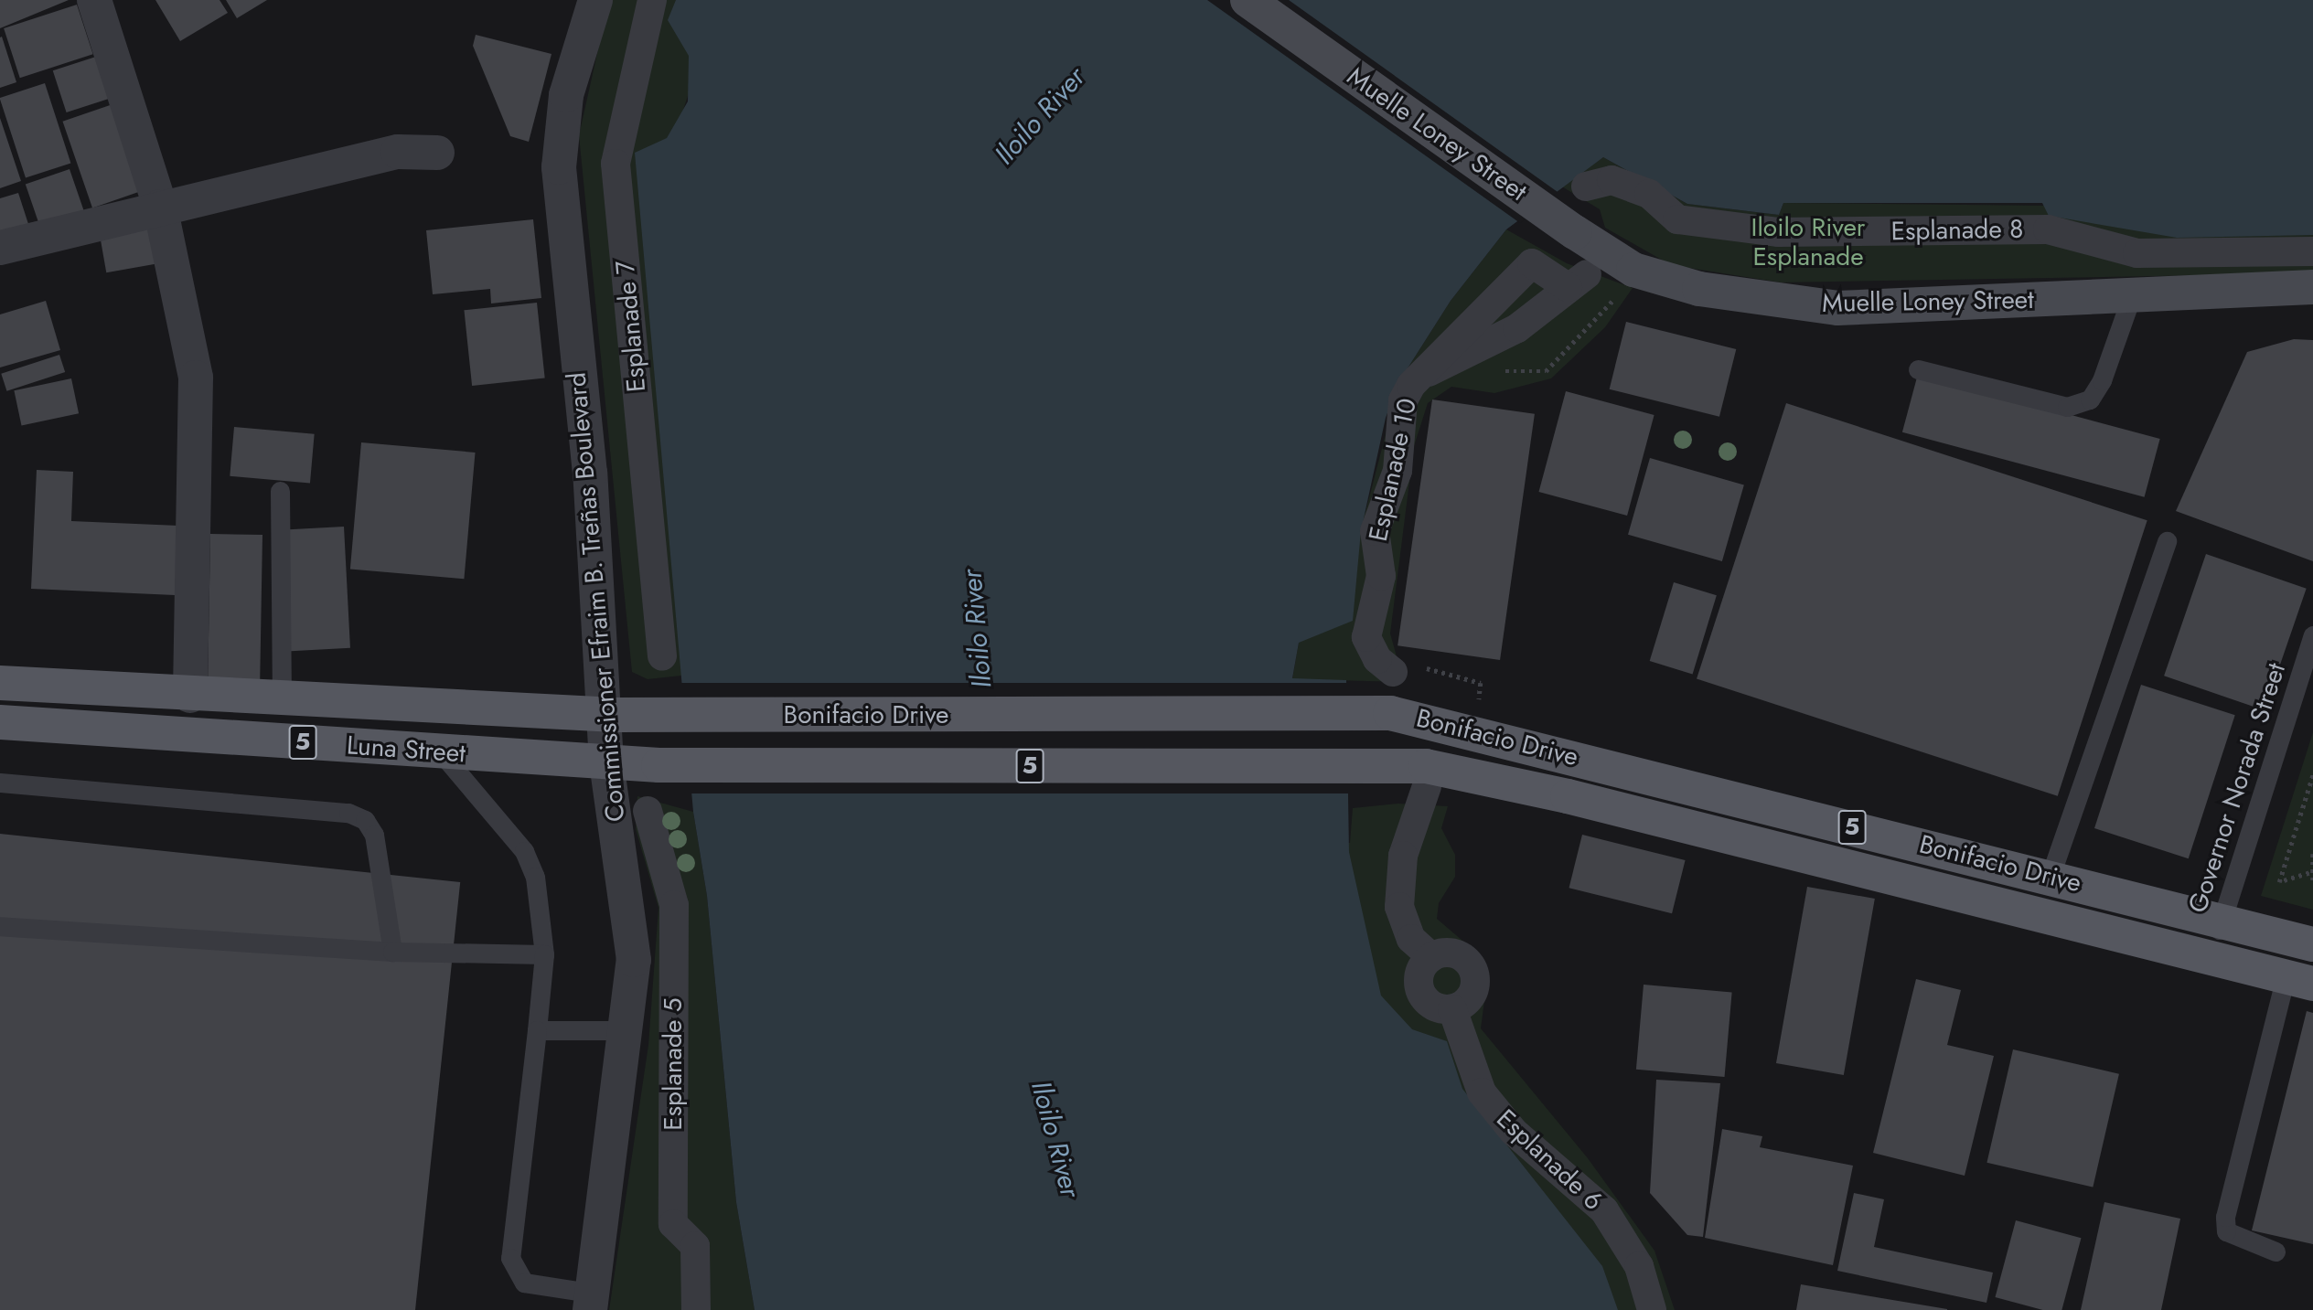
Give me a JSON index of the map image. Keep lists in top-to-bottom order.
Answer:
{
  "streets": {
    "main road": [
      "Muelle Loney Street",
      "Bonifacio Drive",
      "5",
      "Luna Street"
    ],
    "street": [
      "Esplanade 8",
      "Esplanade 7",
      "Esplanade 10",
      "Commissioner Efraim B. Treñas Boulevard",
      "Esplanade 5",
      "Esplanade 6"
    ],
    "lane": ["Governor Norada Street"]
  },
  "crossings": [
    ["Commissioner Efraim B. Treñas Boulevard", "Luna Street"],
    ["Bonifacio Drive", "Luna Street"],
    ["Bonifacio Drive", "Governor Norada Street"]
  ],
  "water": ["Iloilo River"],
  "parks": ["Iloilo River Esplanade"]
}
